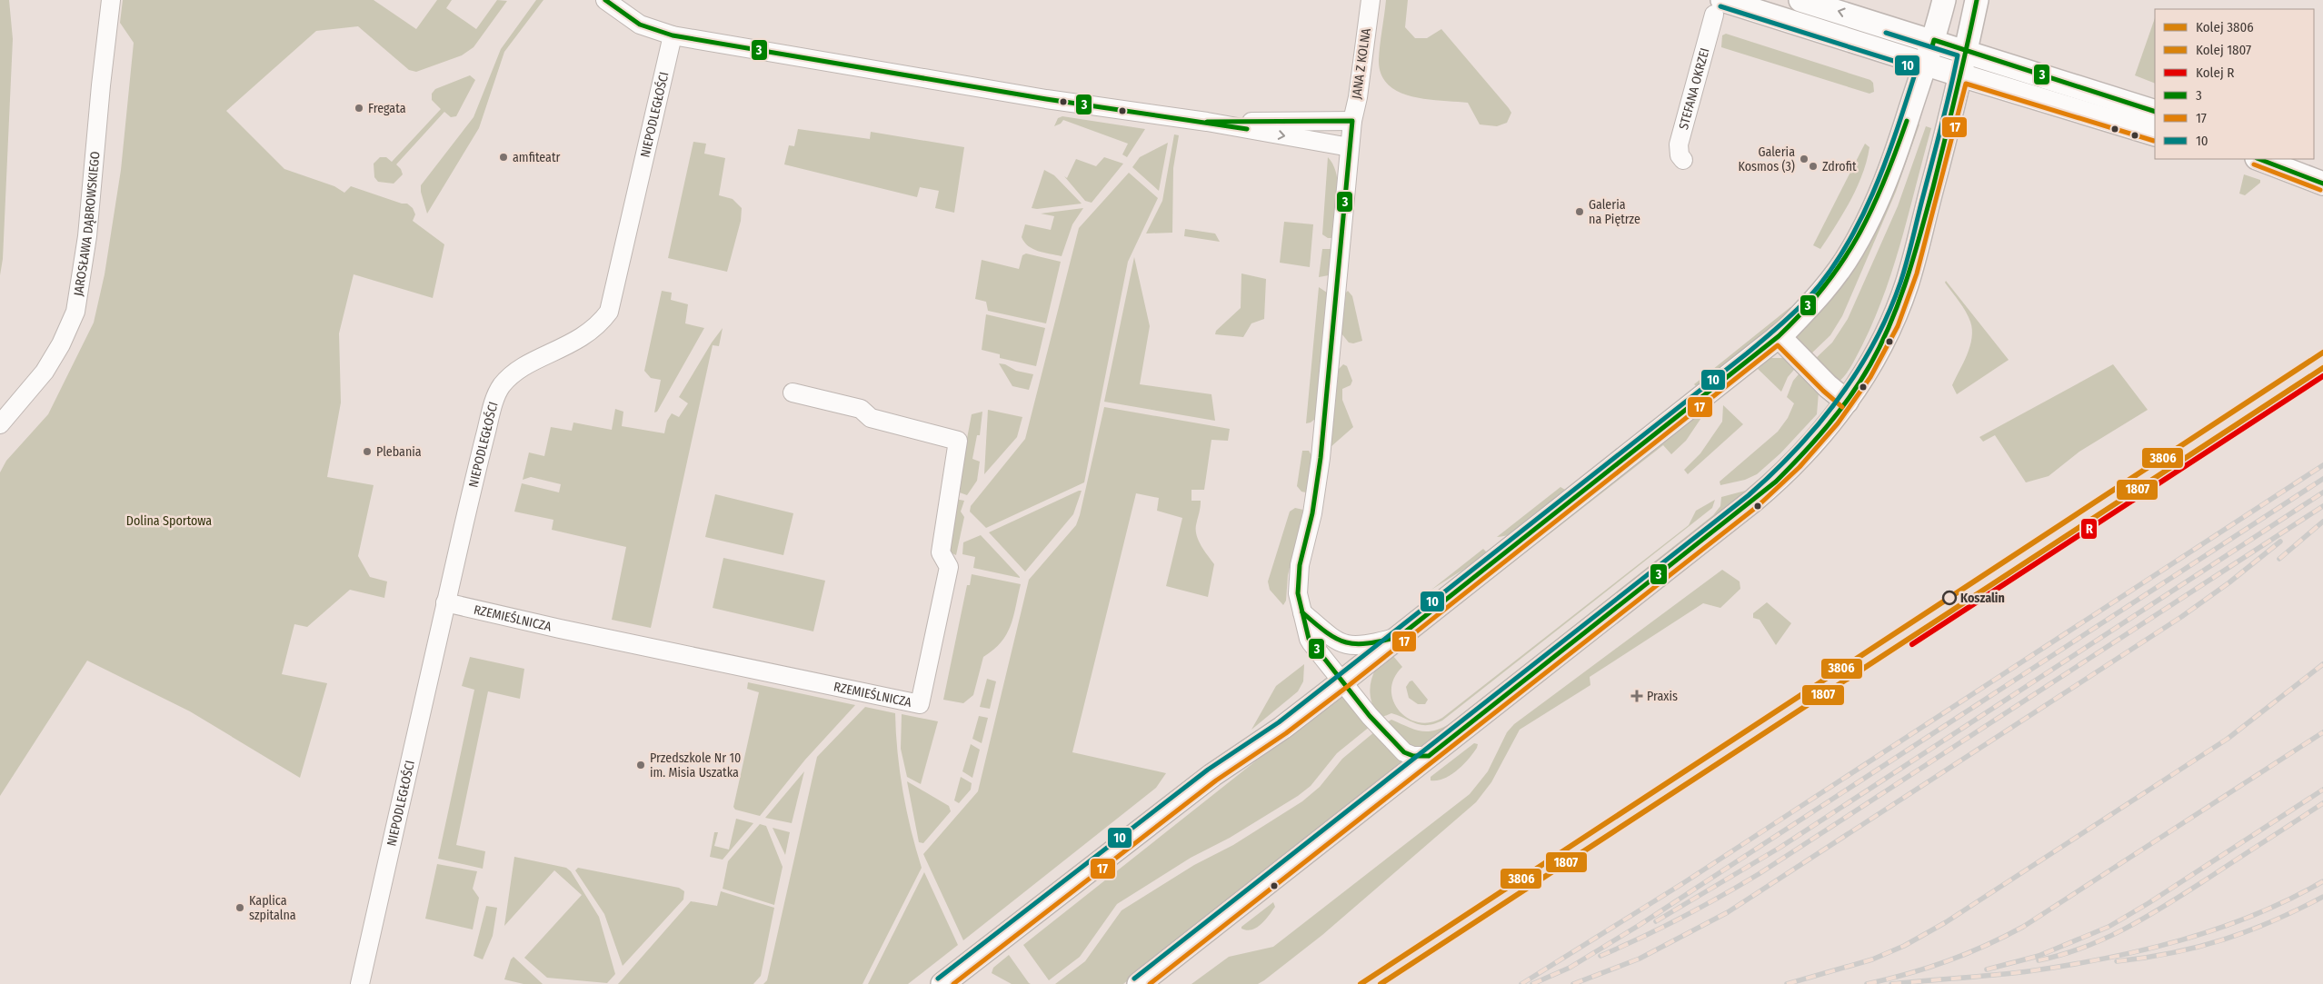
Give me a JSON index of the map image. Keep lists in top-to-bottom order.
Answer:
{
  "streets": {
    "street": [
      "JANA Z KOLNA",
      "STEFANA OKRZEI",
      "NIEPODLEGŁOŚCI",
      "JAROSŁAWA DĄBROWSKIEGO",
      "RZEMIEŚLNICZA"
    ]
  },
  "crossings": [
    ["NIEPODLEGŁOŚCI", "RZEMIEŚLNICZA"]
  ],
  "parks": ["Dolina Sportowa"],
  "places": {
    "other": [
      "Fregata",
      "amfiteatr",
      "Galeria Kosmos (3)",
      "Zdrofit",
      "Galeria na Piętrze",
      "Plebania",
      "Koszalin",
      "Przedszkole Nr 10 im. Misia Uszatka",
      "Kaplica szpitalna"
    ],
    "health": ["Praxis"]
  },
  "lines": [
    "transit line 3",
    "transit line 10",
    "transit line 17",
    "rail line 3806",
    "rail line 1807",
    "rail line R"
  ],
  "legend": [
    "Kolej 3806",
    "Kolej 1807",
    "Kolej R",
    "3",
    "17",
    "10"
  ]
}
